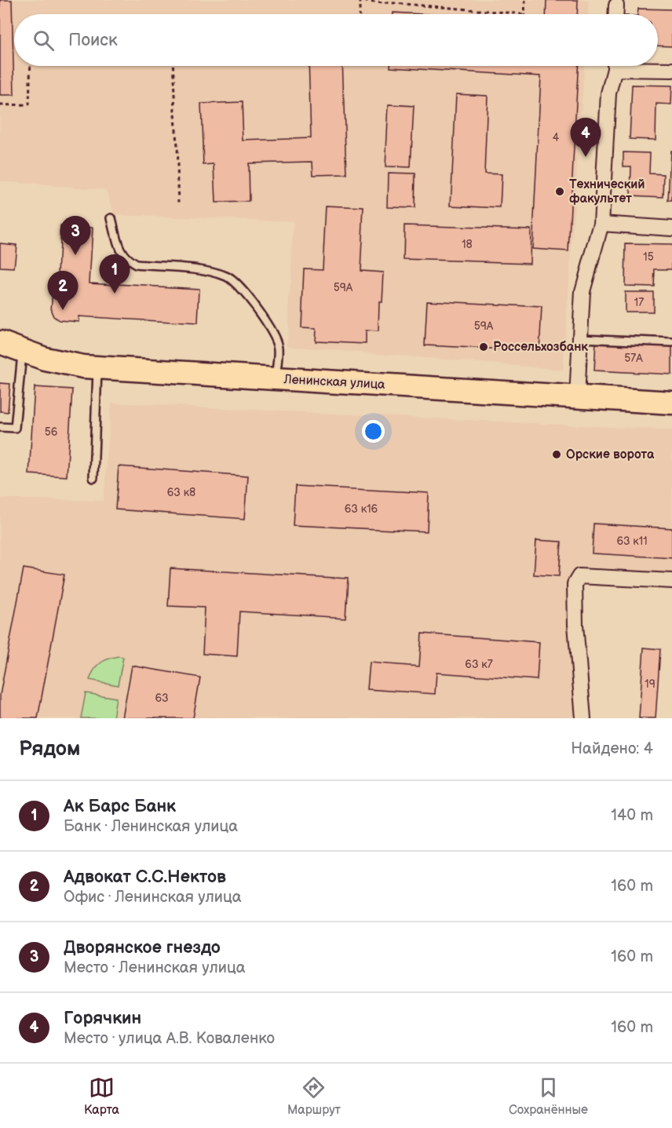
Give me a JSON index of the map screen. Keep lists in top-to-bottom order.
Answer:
{
  "streets": {
    "main road": ["Ленинская улица"]
  },
  "places": ["Технический факультет", "Россельхозбанк", "Орские ворота"],
  "house_numbers": [
    "4",
    "18",
    "15",
    "59А",
    "17",
    "59А",
    "57А",
    "56",
    "63 к8",
    "63 к16",
    "63 к11",
    "63 к7",
    "19",
    "63"
  ],
  "page": {
    "search": "Поиск",
    "pins": [
      "4",
      "3",
      "1",
      "2"
    ],
    "heading": ["Рядом", "Найдено: 4"],
    "list": [
      {
        "mark": "1",
        "name": "Ак Барс Банк",
        "note": "Банк · Ленинская улица",
        "value": "140 m"
      },
      {
        "mark": "2",
        "name": "Адвокат С.С.Нектов",
        "note": "Офис · Ленинская улица",
        "value": "160 m"
      },
      {
        "mark": "3",
        "name": "Дворянское гнездо",
        "note": "Место · Ленинская улица",
        "value": "160 m"
      },
      {
        "mark": "4",
        "name": "Горячкин",
        "note": "Место · улица А.В. Коваленко",
        "value": "160 m"
      }
    ],
    "nav": ["Карта", "Маршрут", "Сохранённые"]
  }
}
